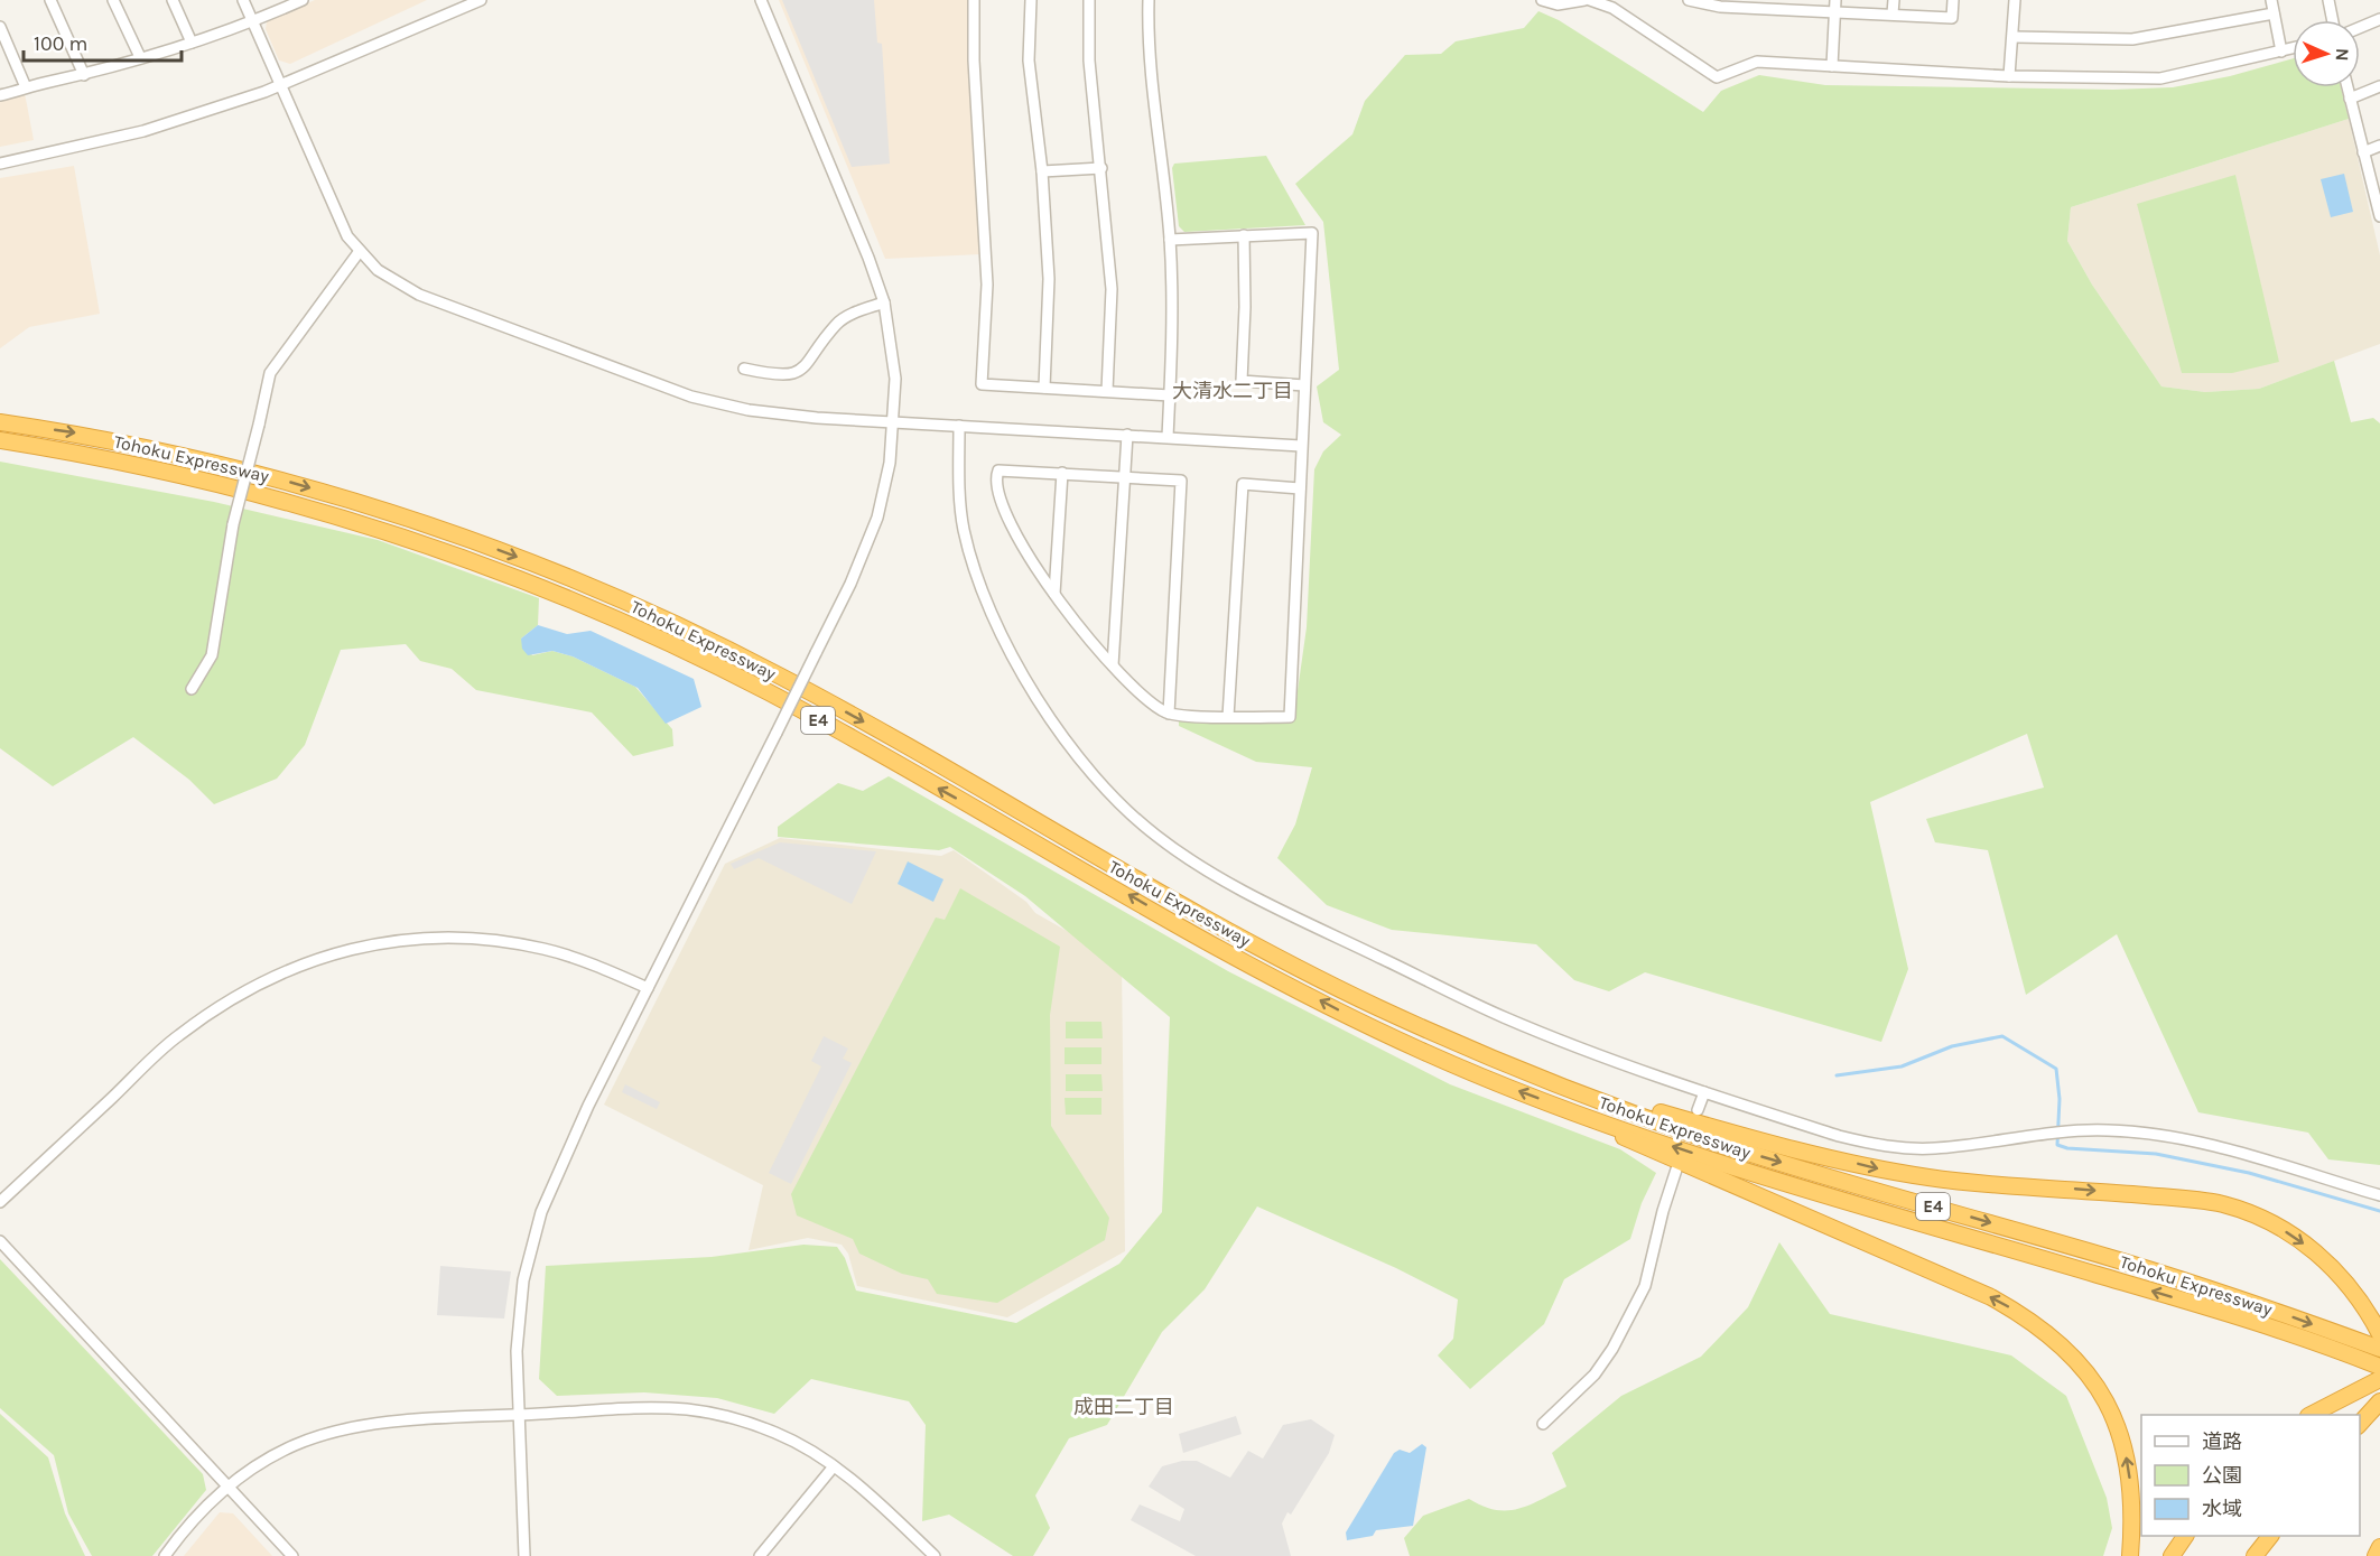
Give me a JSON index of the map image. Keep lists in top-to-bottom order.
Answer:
{
  "streets": {
    "highway": ["Tohoku Expressway", "E4"]
  },
  "districts": ["大清水二丁目", "成田二丁目"],
  "legend": ["道路", "公園", "水域"],
  "scale_bar": "100 m",
  "north": "right"
}
